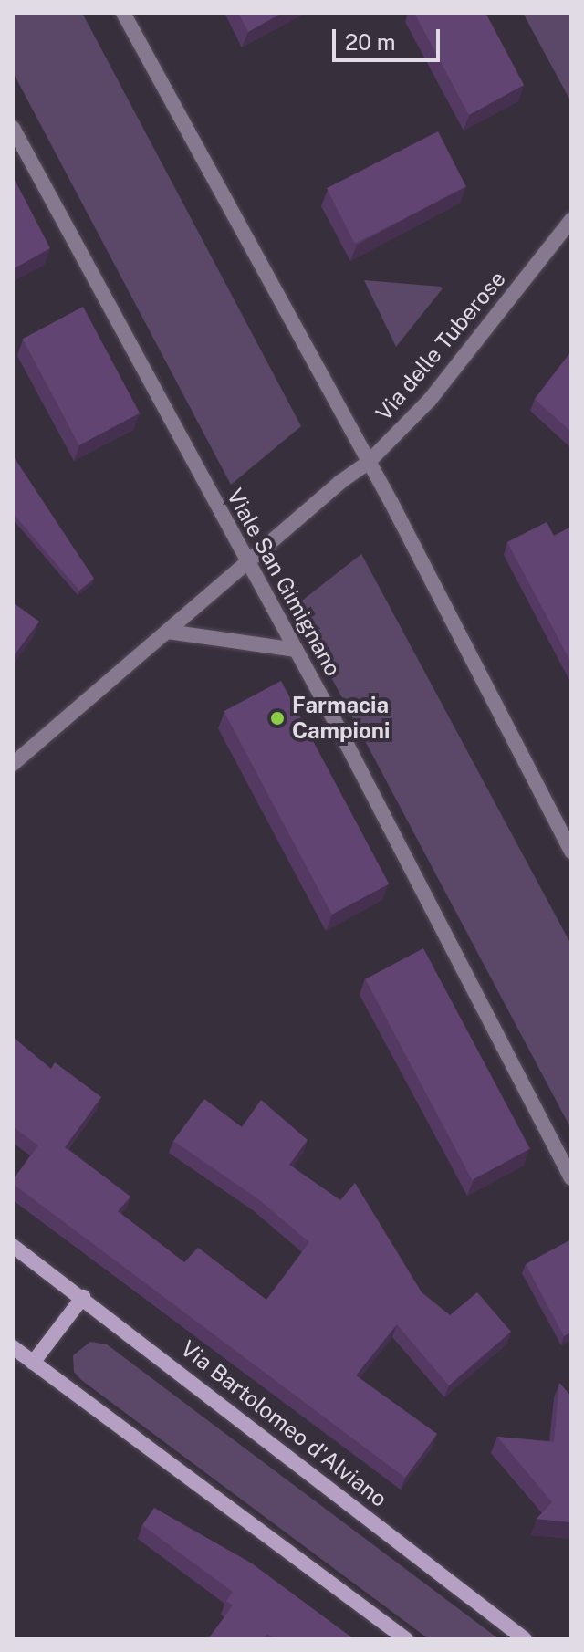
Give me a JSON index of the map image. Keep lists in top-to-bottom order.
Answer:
{
  "streets": {
    "main road": ["Via Bartolomeo d'Alviano"],
    "street": ["Via delle Tuberose", "Viale San Gimignano"]
  },
  "crossings": [
    ["Via delle Tuberose", "Viale San Gimignano"]
  ],
  "places": ["Farmacia Campioni"],
  "scale_bar": "20 m"
}
